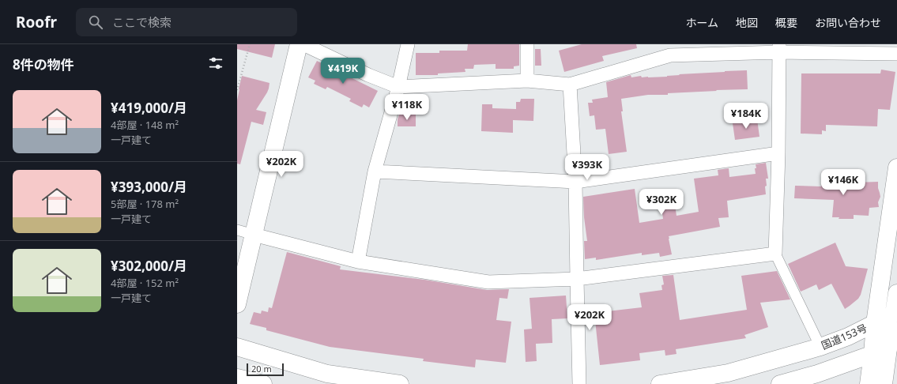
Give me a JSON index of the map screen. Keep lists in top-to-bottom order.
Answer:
{
  "streets": {
    "main road": ["国道153号"]
  },
  "scale_bar": "20 m",
  "page": {
    "header": "Roofr",
    "search": "ここで検索",
    "nav": [
      "ホーム",
      "地図",
      "概要",
      "お問い合わせ"
    ],
    "heading": "8件の物件",
    "price": [
      "¥419K",
      "¥118K",
      "¥184K",
      "¥202K",
      "¥393K",
      "¥146K",
      "¥302K",
      "¥202K"
    ],
    "list": [
      {
        "name": "¥419,000/月",
        "note": "4部屋 · 148 m² · 一戸建て"
      },
      {
        "name": "¥393,000/月",
        "note": "5部屋 · 178 m² · 一戸建て"
      },
      {
        "name": "¥302,000/月",
        "note": "4部屋 · 152 m² · 一戸建て"
      }
    ],
    "scale": "20 m"
  }
}
